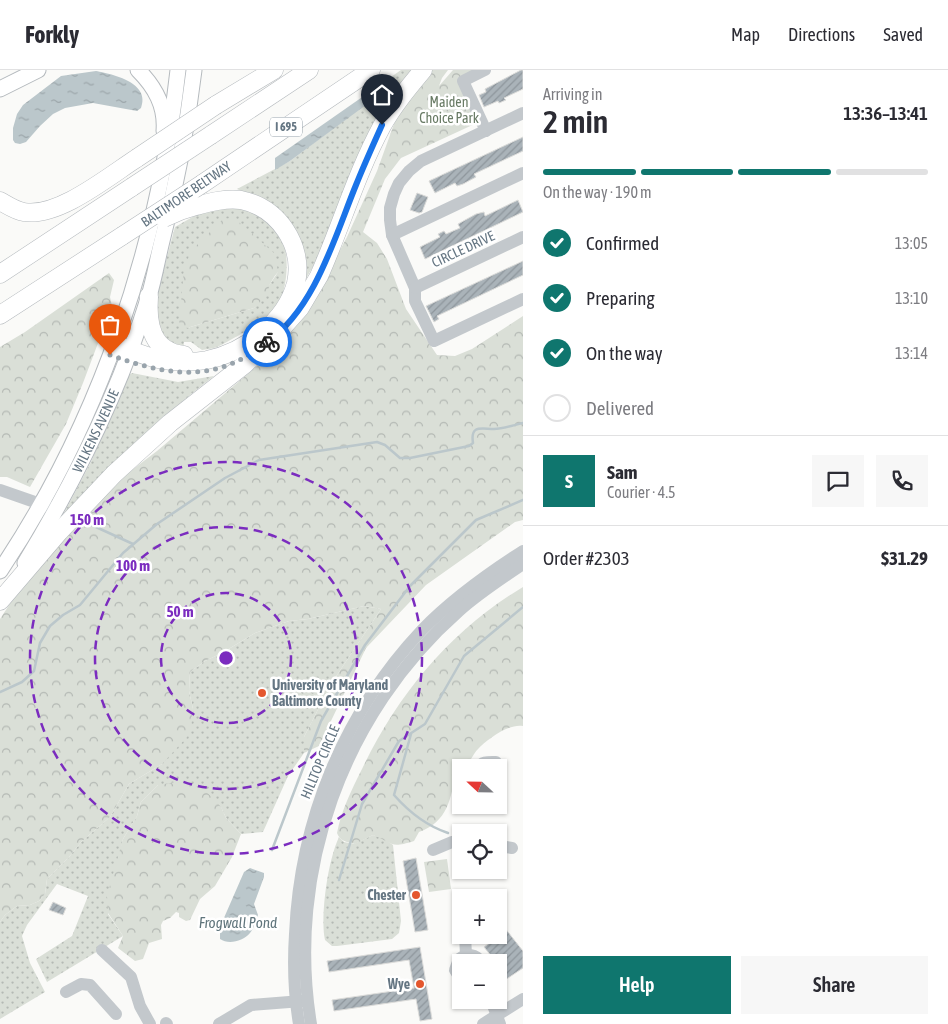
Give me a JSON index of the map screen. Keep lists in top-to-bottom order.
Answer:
{
  "streets": {
    "highway": ["I 695", "BALTIMORE BELTWAY"],
    "main road": ["WILKENS AVENUE"],
    "street": ["CIRCLE DRIVE", "HILLTOP CIRCLE"]
  },
  "water": ["Frogwall Pond"],
  "parks": ["Maiden Choice Park"],
  "places": ["University of Maryland Baltimore County", "Chester", "Wye"],
  "north": "left",
  "page": {
    "header": "Forkly",
    "nav": ["Map", "Directions", "Saved"],
    "heading": ["2 min", "Arriving in", "13:36–13:41"],
    "panel": [
      "Sam",
      "Courier · 4.5",
      "Order #2303",
      "$31.29"
    ],
    "bar": "On the way · 190 m",
    "list": [
      ["Confirmed", "13:05"],
      ["Preparing", "13:10"],
      ["On the way", "13:14"],
      "Delivered"
    ],
    "round": "S",
    "map_buttons": ["+", "−"],
    "buttons": ["Help", "Share"]
  },
  "rings": ["150 m", "100 m", "50 m"]
}
